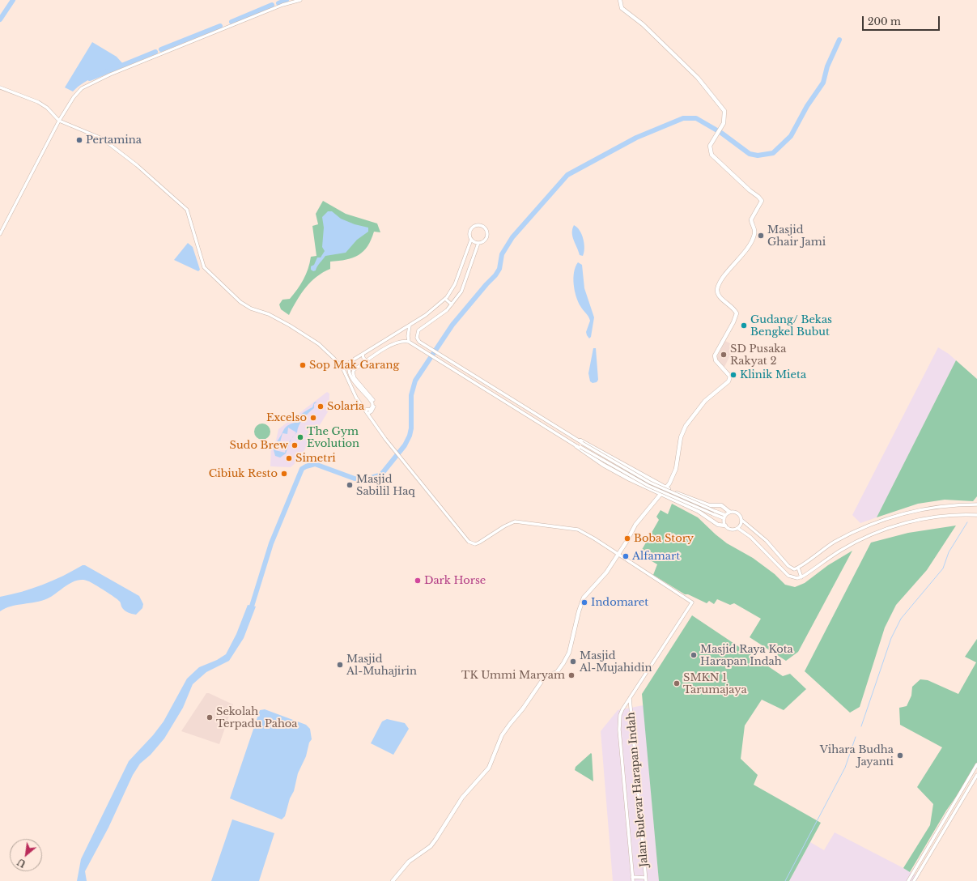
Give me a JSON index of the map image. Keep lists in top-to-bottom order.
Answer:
{
  "streets": {
    "street": ["Jalan Bulevar Harapan Indah"]
  },
  "places": [
    "Pertamina",
    "Masjid Ghair Jami",
    "Gudang/ Bekas Bengkel Bubut",
    "SD Pusaka Rakyat 2",
    "Sop Mak Garang",
    "Klinik Mieta",
    "Solaria",
    "Excelso",
    "The Gym Evolution",
    "Sudo Brew",
    "Simetri",
    "Cibiuk Resto",
    "Masjid Sabilil Haq",
    "Boba Story",
    "Alfamart",
    "Dark Horse",
    "Indomaret",
    "Masjid Raya Kota Harapan Indah",
    "Masjid Al-Mujahidin",
    "Masjid Al-Muhajirin",
    "TK Ummi Maryam",
    "SMKN 1 Tarumajaya",
    "Sekolah Terpadu Pahoa",
    "Vihara Budha Jayanti"
  ],
  "scale_bar": "200 m",
  "north": "bottom left"
}
